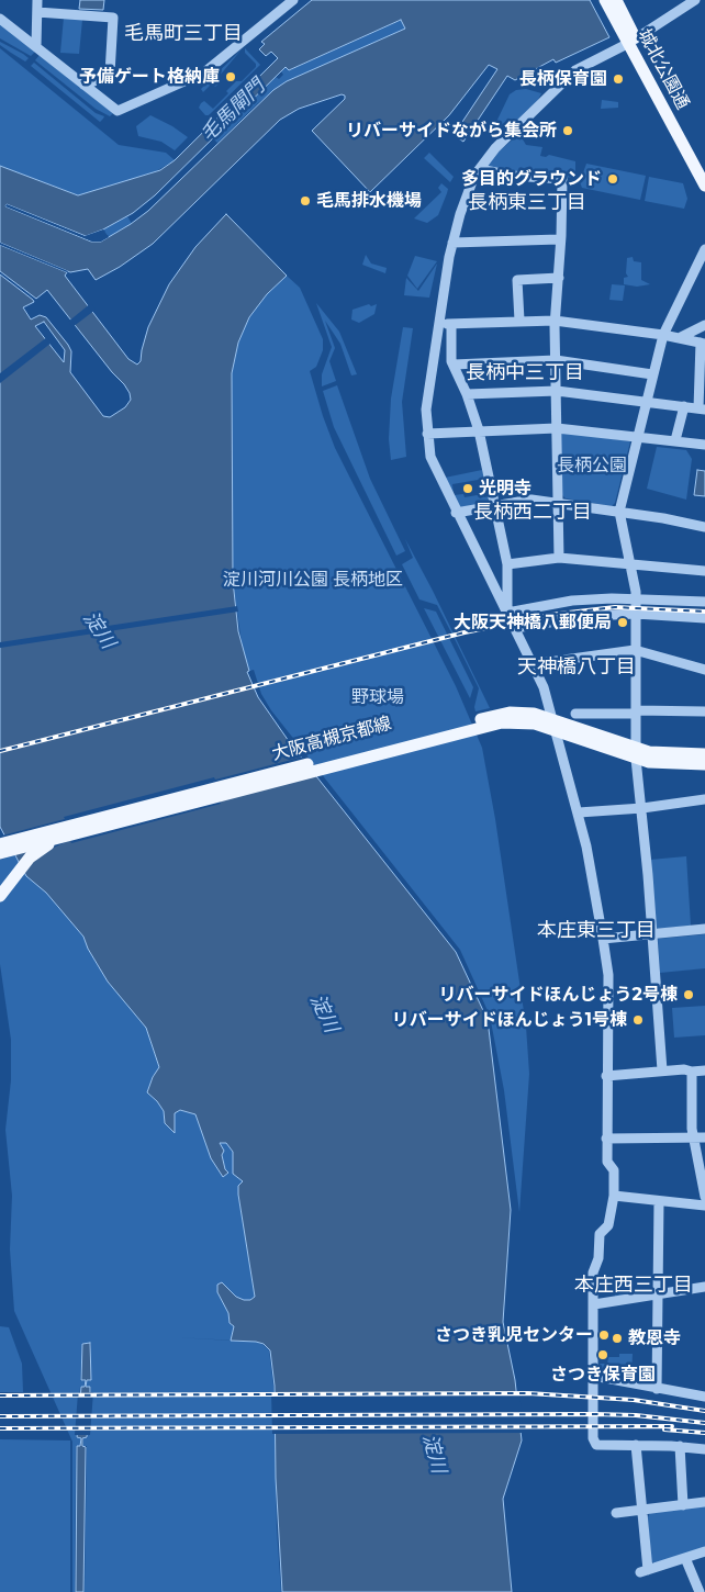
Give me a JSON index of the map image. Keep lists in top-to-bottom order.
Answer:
{
  "streets": {
    "main road": ["城北公園通", "大阪高槻京都線"]
  },
  "districts": [
    "毛馬町三丁目",
    "長柄東三丁目",
    "長柄中三丁目",
    "長柄西二丁目",
    "天神橋八丁目",
    "本庄東三丁目",
    "本庄西三丁目"
  ],
  "water": ["毛馬閘門", "淀川"],
  "parks": ["長柄公園", "淀川河川公園 長柄地区", "野球場"],
  "places": [
    "予備ゲート格納庫",
    "長柄保育園",
    "リバーサイドながら集会所",
    "多目的グラウンド",
    "毛馬排水機場",
    "光明寺",
    "大阪天神橋八郵便局",
    "リバーサイドほんじょう2号棟",
    "リバーサイドほんじょう1号棟",
    "さつき乳児センター",
    "教恩寺",
    "さつき保育園"
  ]
}
